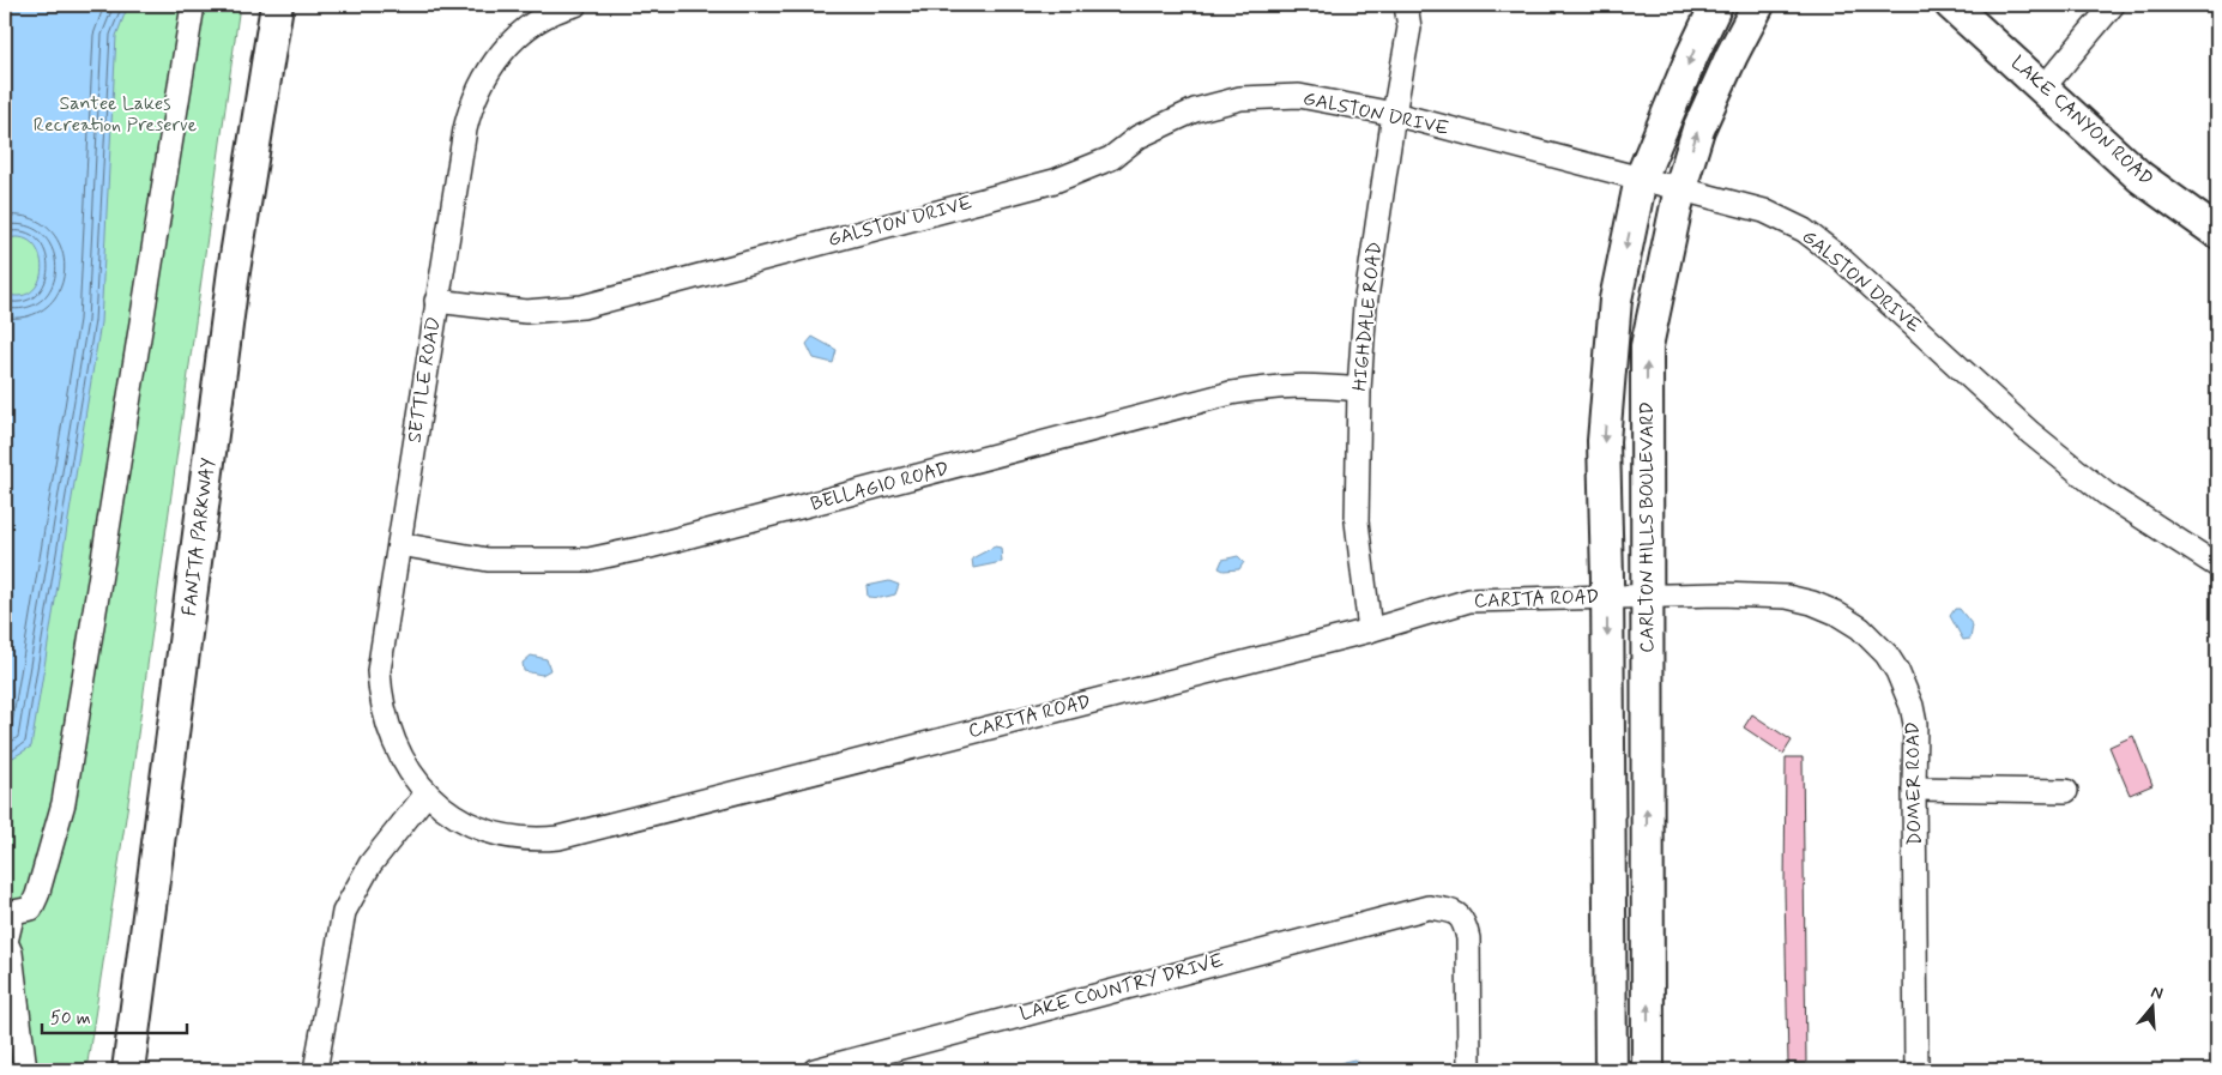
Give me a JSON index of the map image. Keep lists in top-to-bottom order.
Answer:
{
  "streets": {
    "street": [
      "GALSTON DRIVE",
      "LAKE CANYON ROAD",
      "HIGHDALE ROAD",
      "SETTLE ROAD",
      "BELLAGIO ROAD",
      "CARLTON HILLS BOULEVARD",
      "FANITA PARKWAY",
      "CARITA ROAD",
      "DOMER ROAD",
      "LAKE COUNTRY DRIVE"
    ]
  },
  "crossings": [
    ["GALSTON DRIVE", "HIGHDALE ROAD"],
    ["GALSTON DRIVE", "SETTLE ROAD"],
    ["GALSTON DRIVE", "CARLTON HILLS BOULEVARD"],
    ["HIGHDALE ROAD", "BELLAGIO ROAD"],
    ["HIGHDALE ROAD", "CARITA ROAD"],
    ["SETTLE ROAD", "BELLAGIO ROAD"],
    ["SETTLE ROAD", "CARITA ROAD"],
    ["CARLTON HILLS BOULEVARD", "CARITA ROAD"],
    ["CARLTON HILLS BOULEVARD", "DOMER ROAD"],
    ["CARITA ROAD", "DOMER ROAD"]
  ],
  "parks": ["Santee Lakes Recreation Preserve"],
  "scale_bar": "50 m",
  "north": "top"
}
